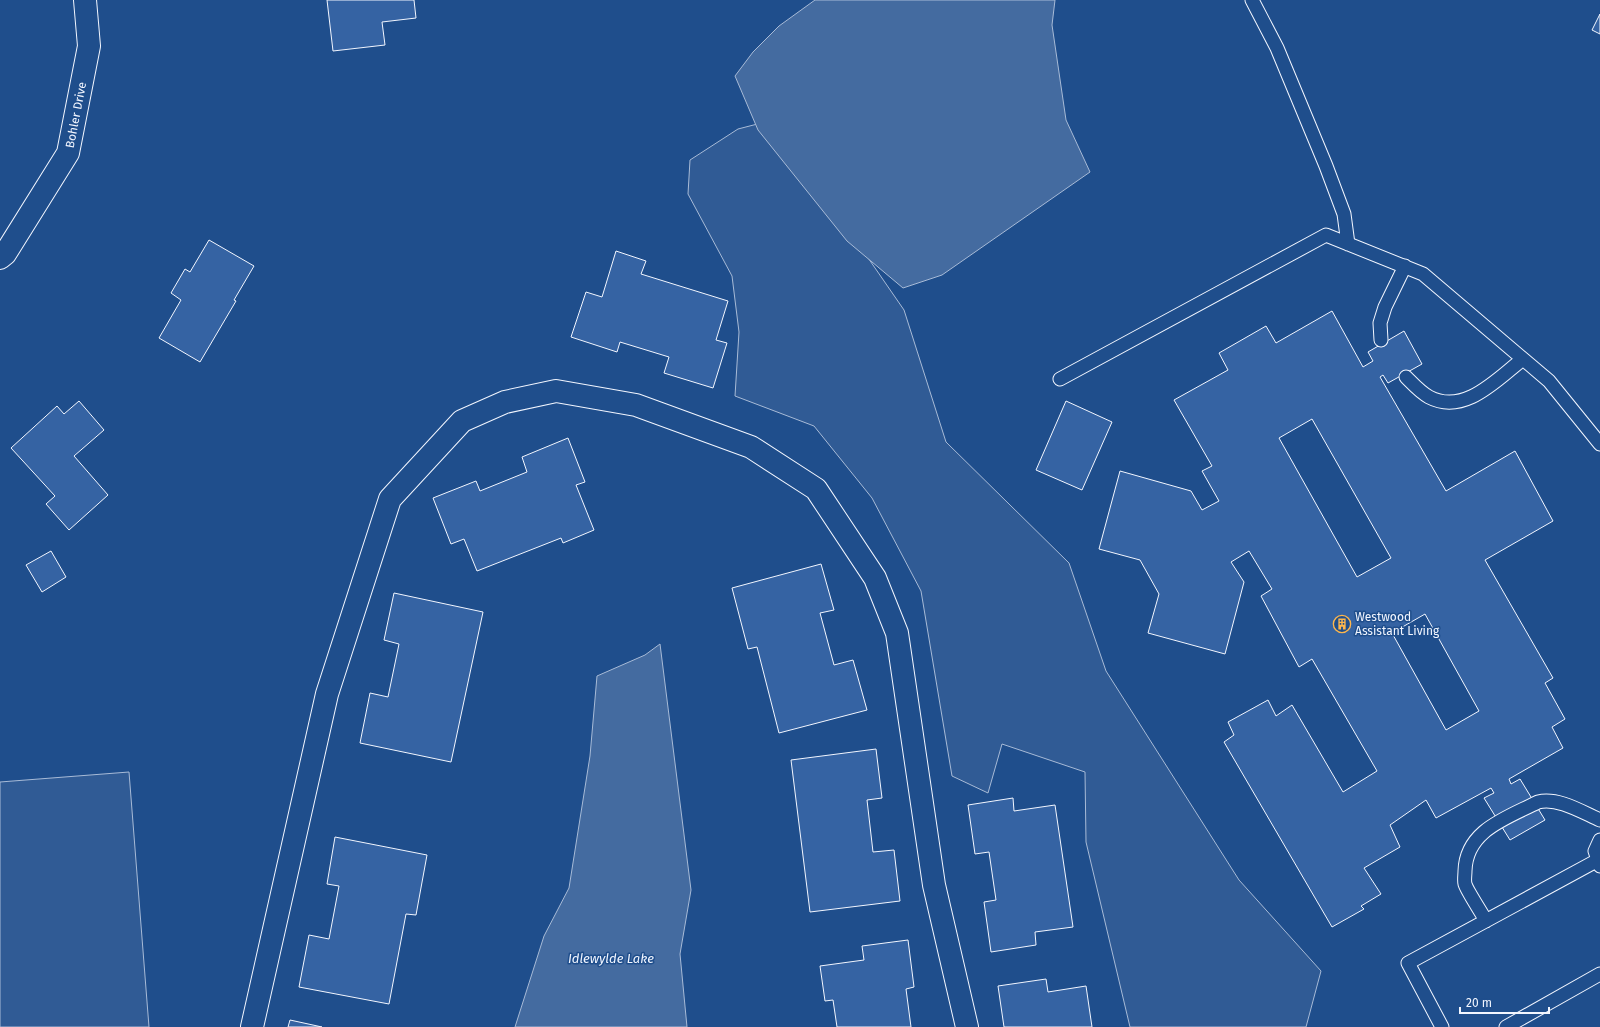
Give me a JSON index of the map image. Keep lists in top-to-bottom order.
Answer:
{
  "streets": {
    "street": ["Bohler Drive"]
  },
  "water": ["Idlewylde Lake"],
  "places": {
    "building": ["Westwood Assistant Living"]
  },
  "scale_bar": "20 m"
}
